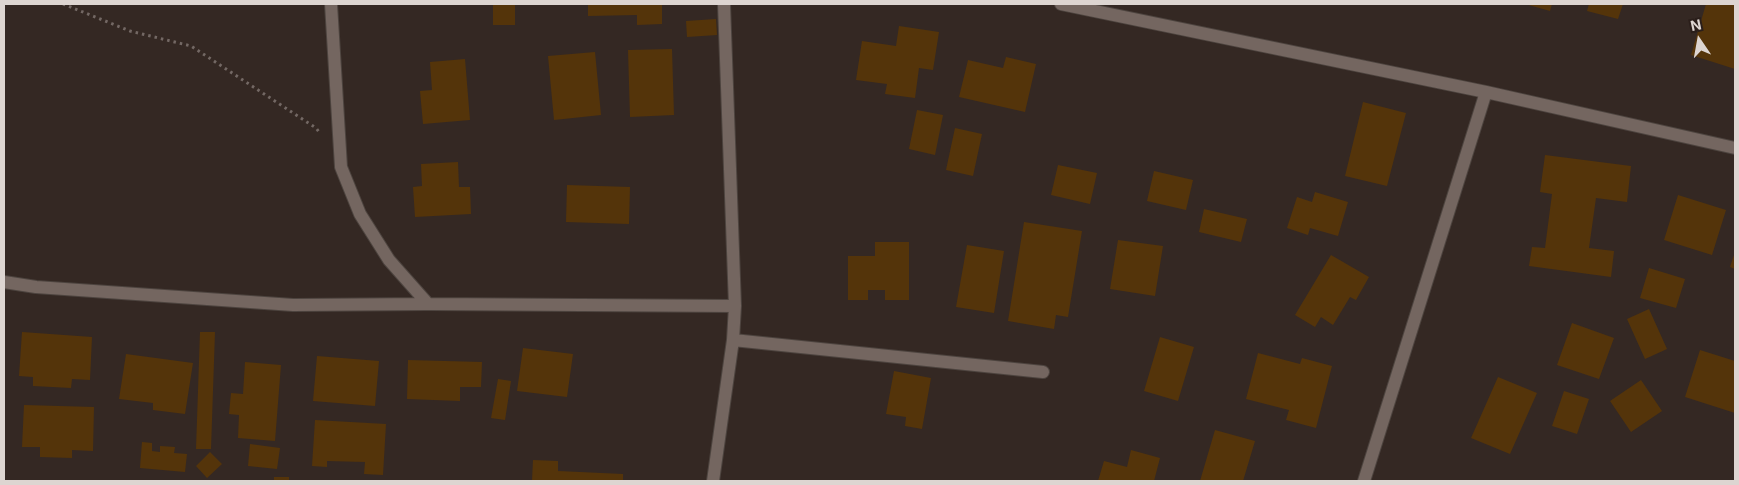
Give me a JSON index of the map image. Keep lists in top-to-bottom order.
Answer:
{
  "north": "top"
}
